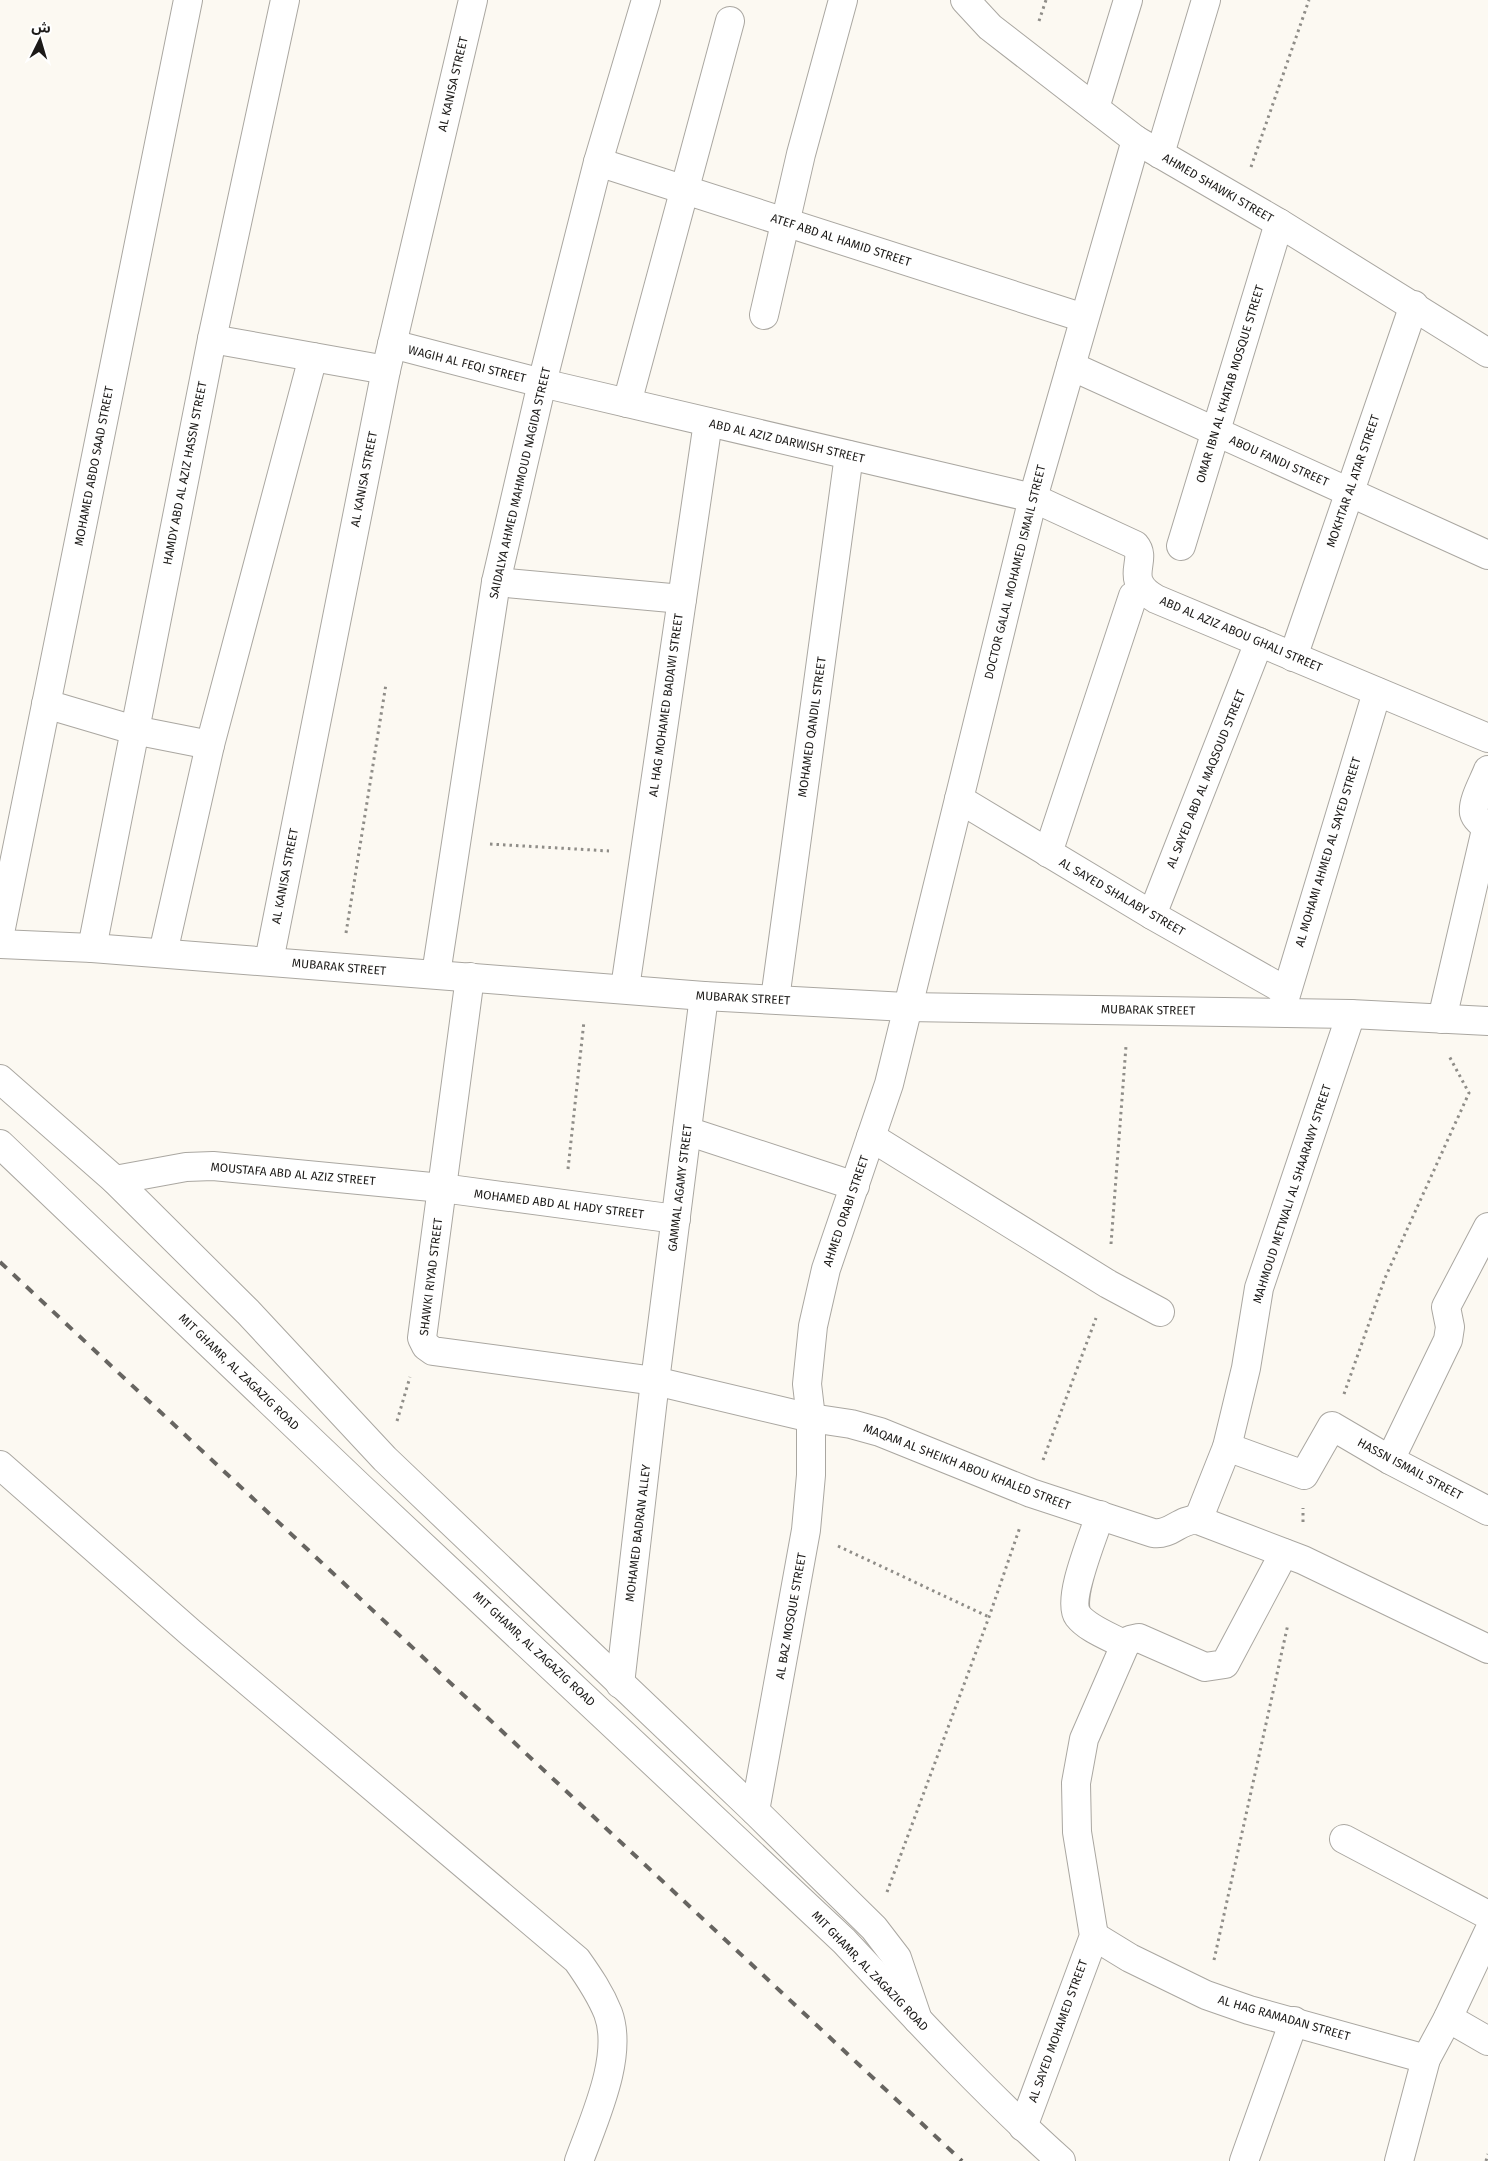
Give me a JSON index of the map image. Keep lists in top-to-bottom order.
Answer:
{
  "streets": {
    "main road": [
      "AL KANISA STREET",
      "AHMED SHAWKI STREET",
      "ATEF ABD AL HAMID STREET",
      "WAGIH AL FEQI STREET",
      "OMAR IBN AL KHATAB MOSQUE STREET",
      "ABD AL AZIZ DARWISH STREET",
      "ABOU FANDI STREET",
      "MOHAMED ABDO SAAD STREET",
      "HAMDY ABD AL AZIZ HASSN STREET",
      "MOKHTAR AL ATAR STREET",
      "SAIDALYA AHMED MAHMOUD NAGIDA STREET",
      "DOCTOR GALAL MOHAMED ISMAIL STREET",
      "ABD AL AZIZ ABOU GHALI STREET",
      "AL HAG MOHAMED BADAWI STREET",
      "MOHAMED QANDIL STREET",
      "AL SAYED ABD AL MAQSOUD STREET",
      "AL MOHAMI AHMED AL SAYED STREET",
      "AL SAYED SHALABY STREET",
      "MUBARAK STREET",
      "MOUSTAFA ABD AL AZIZ STREET",
      "GAMMAL AGAMY STREET",
      "MAHMOUD METWALI AL SHAARAWY STREET",
      "MOHAMED ABD AL HADY STREET",
      "AHMED ORABI STREET",
      "SHAWKI RIYAD STREET",
      "MIT GHAMR, AL ZAGAZIG ROAD",
      "MAQAM AL SHEIKH ABOU KHALED STREET",
      "HASSN ISMAIL STREET",
      "MOHAMED BADRAN ALLEY",
      "AL BAZ MOSQUE STREET",
      "AL HAG RAMADAN STREET",
      "AL SAYED MOHAMED STREET"
    ]
  },
  "crossings": [
    ["AL KANISA STREET", "WAGIH AL FEQI STREET"],
    ["AL KANISA STREET", "MUBARAK STREET"],
    ["AHMED SHAWKI STREET", "OMAR IBN AL KHATAB MOSQUE STREET"],
    ["AHMED SHAWKI STREET", "MOKHTAR AL ATAR STREET"],
    ["AHMED SHAWKI STREET", "DOCTOR GALAL MOHAMED ISMAIL STREET"],
    ["ATEF ABD AL HAMID STREET", "SAIDALYA AHMED MAHMOUD NAGIDA STREET"],
    ["ATEF ABD AL HAMID STREET", "DOCTOR GALAL MOHAMED ISMAIL STREET"],
    ["WAGIH AL FEQI STREET", "ABD AL AZIZ DARWISH STREET"],
    ["WAGIH AL FEQI STREET", "HAMDY ABD AL AZIZ HASSN STREET"],
    ["WAGIH AL FEQI STREET", "SAIDALYA AHMED MAHMOUD NAGIDA STREET"],
    ["OMAR IBN AL KHATAB MOSQUE STREET", "ABOU FANDI STREET"],
    ["ABD AL AZIZ DARWISH STREET", "SAIDALYA AHMED MAHMOUD NAGIDA STREET"],
    ["ABD AL AZIZ DARWISH STREET", "DOCTOR GALAL MOHAMED ISMAIL STREET"],
    ["ABD AL AZIZ DARWISH STREET", "ABD AL AZIZ ABOU GHALI STREET"],
    ["ABD AL AZIZ DARWISH STREET", "AL HAG MOHAMED BADAWI STREET"],
    ["ABD AL AZIZ DARWISH STREET", "MOHAMED QANDIL STREET"],
    ["ABOU FANDI STREET", "MOKHTAR AL ATAR STREET"],
    ["ABOU FANDI STREET", "DOCTOR GALAL MOHAMED ISMAIL STREET"],
    ["HAMDY ABD AL AZIZ HASSN STREET", "MUBARAK STREET"],
    ["MOKHTAR AL ATAR STREET", "ABD AL AZIZ ABOU GHALI STREET"],
    ["SAIDALYA AHMED MAHMOUD NAGIDA STREET", "MUBARAK STREET"],
    ["DOCTOR GALAL MOHAMED ISMAIL STREET", "ABD AL AZIZ ABOU GHALI STREET"],
    ["DOCTOR GALAL MOHAMED ISMAIL STREET", "AL SAYED SHALABY STREET"],
    ["DOCTOR GALAL MOHAMED ISMAIL STREET", "MUBARAK STREET"],
    ["DOCTOR GALAL MOHAMED ISMAIL STREET", "AHMED ORABI STREET"],
    ["ABD AL AZIZ ABOU GHALI STREET", "AL SAYED ABD AL MAQSOUD STREET"],
    ["ABD AL AZIZ ABOU GHALI STREET", "AL MOHAMI AHMED AL SAYED STREET"],
    ["AL HAG MOHAMED BADAWI STREET", "MUBARAK STREET"],
    ["MOHAMED QANDIL STREET", "MUBARAK STREET"],
    ["AL SAYED ABD AL MAQSOUD STREET", "AL SAYED SHALABY STREET"],
    ["AL MOHAMI AHMED AL SAYED STREET", "AL SAYED SHALABY STREET"],
    ["AL MOHAMI AHMED AL SAYED STREET", "MUBARAK STREET"],
    ["AL SAYED SHALABY STREET", "MUBARAK STREET"],
    ["MUBARAK STREET", "GAMMAL AGAMY STREET"],
    ["MUBARAK STREET", "MAHMOUD METWALI AL SHAARAWY STREET"],
    ["MUBARAK STREET", "AHMED ORABI STREET"],
    ["MUBARAK STREET", "SHAWKI RIYAD STREET"],
    ["MOUSTAFA ABD AL AZIZ STREET", "MOHAMED ABD AL HADY STREET"],
    ["MOUSTAFA ABD AL AZIZ STREET", "SHAWKI RIYAD STREET"],
    ["GAMMAL AGAMY STREET", "MOHAMED ABD AL HADY STREET"],
    ["GAMMAL AGAMY STREET", "SHAWKI RIYAD STREET"],
    ["GAMMAL AGAMY STREET", "MAQAM AL SHEIKH ABOU KHALED STREET"],
    ["GAMMAL AGAMY STREET", "MOHAMED BADRAN ALLEY"],
    ["MAHMOUD METWALI AL SHAARAWY STREET", "MAQAM AL SHEIKH ABOU KHALED STREET"],
    ["MOHAMED ABD AL HADY STREET", "SHAWKI RIYAD STREET"],
    ["AHMED ORABI STREET", "MAQAM AL SHEIKH ABOU KHALED STREET"],
    ["AHMED ORABI STREET", "AL BAZ MOSQUE STREET"],
    ["SHAWKI RIYAD STREET", "MAQAM AL SHEIKH ABOU KHALED STREET"],
    ["SHAWKI RIYAD STREET", "MOHAMED BADRAN ALLEY"],
    ["MIT GHAMR, AL ZAGAZIG ROAD", "AL SAYED MOHAMED STREET"],
    ["MAQAM AL SHEIKH ABOU KHALED STREET", "MOHAMED BADRAN ALLEY"],
    ["MAQAM AL SHEIKH ABOU KHALED STREET", "AL BAZ MOSQUE STREET"],
    ["AL HAG RAMADAN STREET", "AL SAYED MOHAMED STREET"]
  ],
  "north": "top"
}
